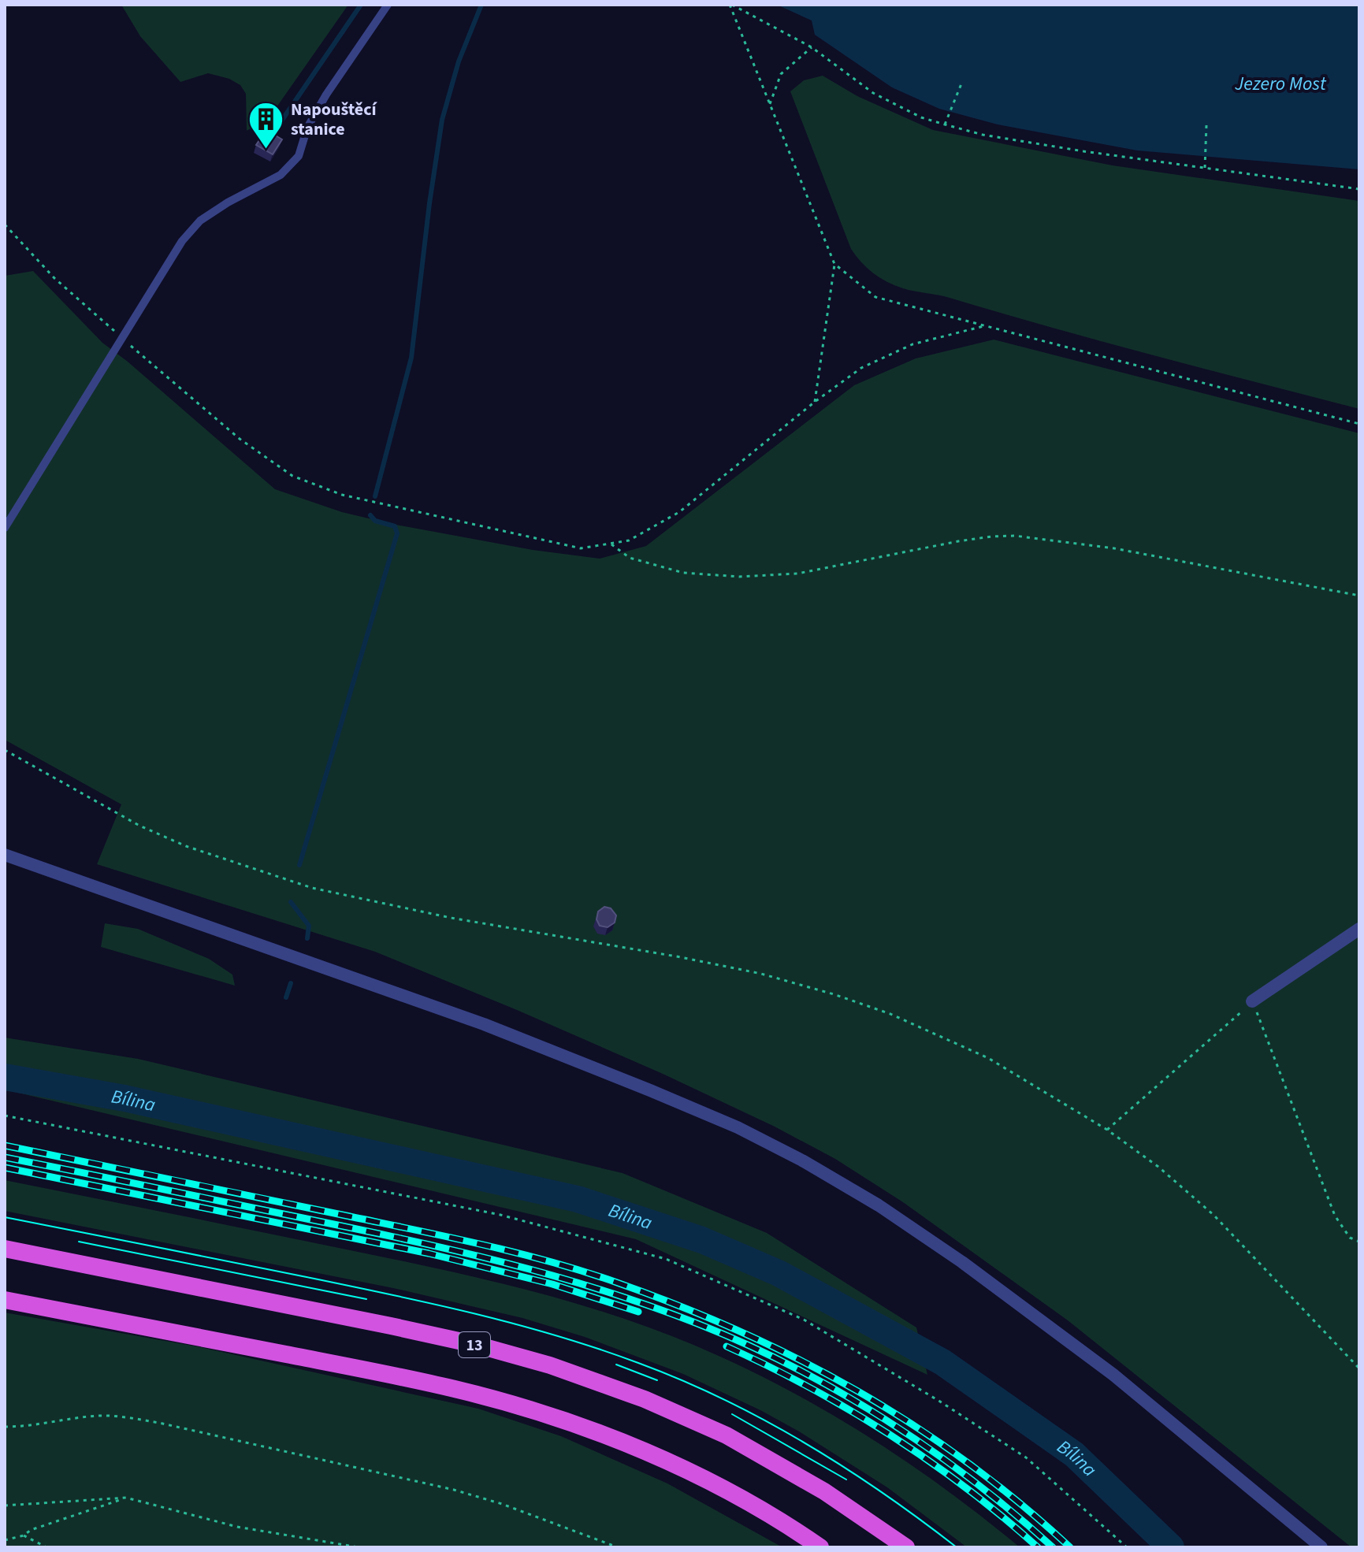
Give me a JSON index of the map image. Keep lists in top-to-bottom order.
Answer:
{
  "streets": {
    "highway": ["13"]
  },
  "water": ["Jezero Most", "Bílina"],
  "places": {
    "building": ["Napouštěcí stanice"]
  }
}
